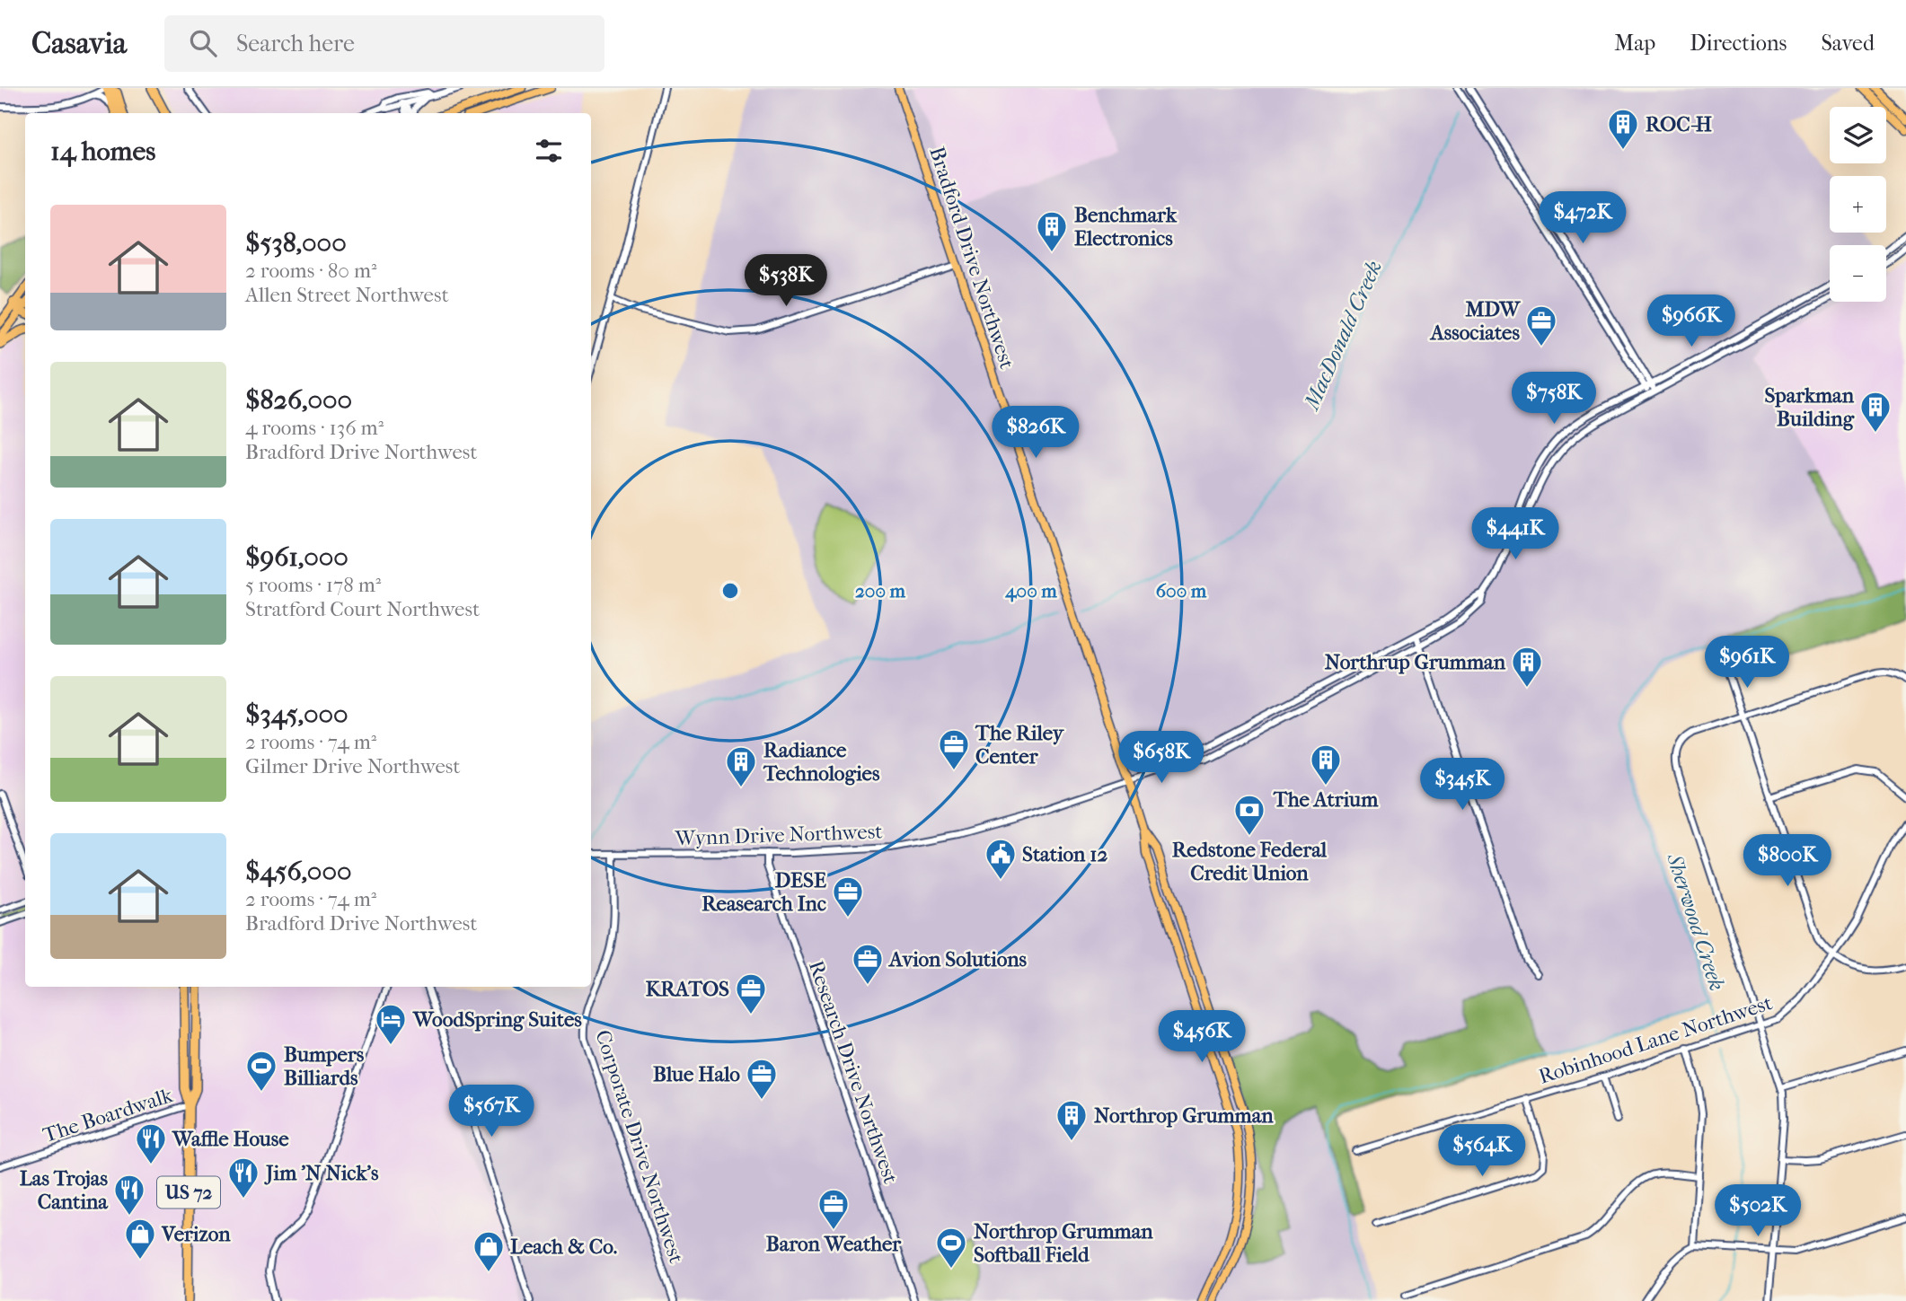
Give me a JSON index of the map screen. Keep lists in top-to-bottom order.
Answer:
{
  "streets": {
    "highway": ["US 72"],
    "main road": ["Bradford Drive Northwest"],
    "street": [
      "Wynn Drive Northwest",
      "Robinhood Lane Northwest",
      "Research Drive Northwest",
      "The Boardwalk",
      "Corporate Drive Northwest"
    ]
  },
  "crossings": [
    ["Bradford Drive Northwest", "Wynn Drive Northwest"],
    ["Wynn Drive Northwest", "Research Drive Northwest"],
    ["Wynn Drive Northwest", "Corporate Drive Northwest"],
    ["The Boardwalk", "US 72"]
  ],
  "water": ["MacDonald Creek", "Sherwood Creek"],
  "places": {
    "building": [
      "ROC-H",
      "Benchmark Electronics",
      "Sparkman Building",
      "Northrup Grumman",
      "The Atrium",
      "Radiance Technologies",
      "Northrop Grumman"
    ],
    "office": [
      "MDW Associates",
      "The Riley Center",
      "DESE Reasearch Inc",
      "Avion Solutions",
      "KRATOS",
      "Blue Halo",
      "Baron Weather"
    ],
    "bank": ["Redstone Federal Credit Union"],
    "public building": ["Station 12"],
    "hotel": ["WoodSpring Suites"],
    "sports": ["Bumpers Billiards", "Northrop Grumman Softball Field"],
    "restaurant": ["Waffle House", "Jim 'N Nick's", "Las Trojas Cantina"],
    "shop": ["Verizon", "Leach & Co."]
  },
  "page": {
    "header": "Casavia",
    "search": "Search here",
    "nav": ["Map", "Directions", "Saved"],
    "map_buttons": ["+", "−"],
    "heading": "14 homes",
    "list": [
      {
        "name": "$538,000",
        "note": "2 rooms · 80 m² · Allen Street Northwest"
      },
      {
        "name": "$826,000",
        "note": "4 rooms · 136 m² · Bradford Drive Northwest"
      },
      {
        "name": "$961,000",
        "note": "5 rooms · 178 m² · Stratford Court Northwest"
      },
      {
        "name": "$345,000",
        "note": "2 rooms · 74 m² · Gilmer Drive Northwest"
      },
      {
        "name": "$456,000",
        "note": "2 rooms · 74 m² · Bradford Drive Northwest"
      }
    ],
    "price": [
      "$472K",
      "$538K",
      "$966K",
      "$758K",
      "$826K",
      "$441K",
      "$961K",
      "$658K",
      "$345K",
      "$800K",
      "$456K",
      "$567K",
      "$564K",
      "$502K"
    ]
  },
  "rings": ["200 m", "400 m", "600 m"]
}
